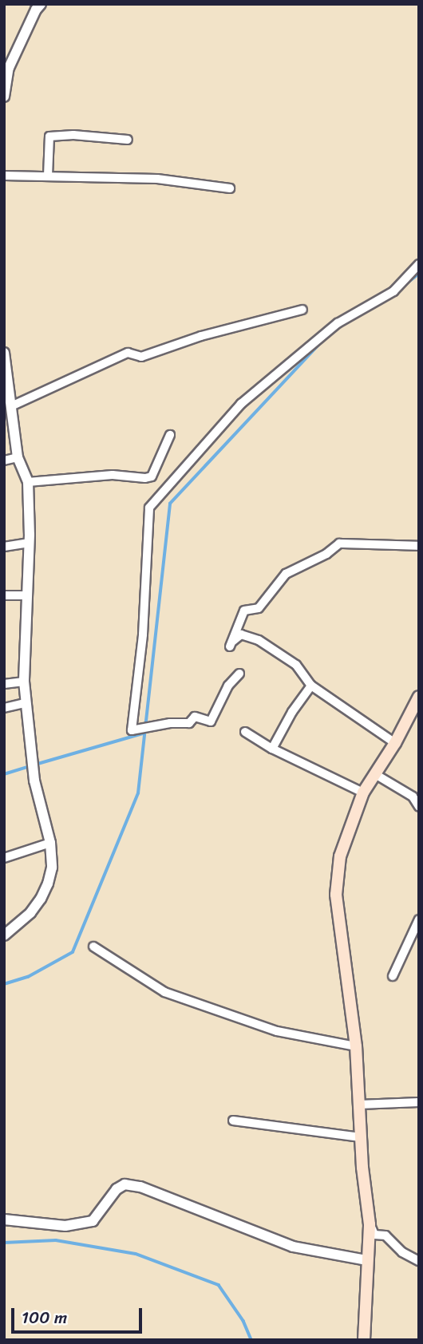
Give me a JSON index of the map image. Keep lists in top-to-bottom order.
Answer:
{
  "scale_bar": "100 m"
}
